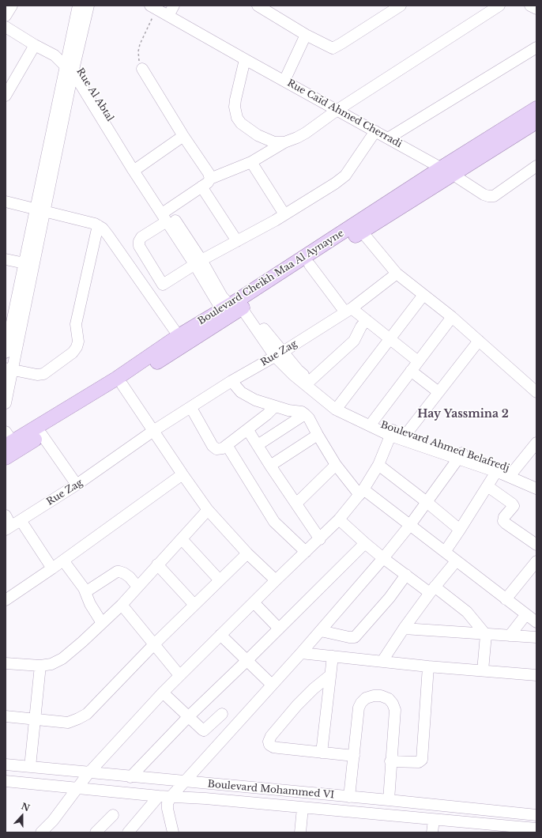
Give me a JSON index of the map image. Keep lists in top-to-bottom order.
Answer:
{
  "streets": {
    "main road": ["Boulevard Cheikh Maa Al Aynayne"],
    "street": [
      "Rue Al Abtal",
      "Rue Caïd Ahmed Cherradi",
      "Rue Zag",
      "Boulevard Ahmed Belafredj",
      "Boulevard Mohammed VI"
    ]
  },
  "crossings": [
    ["Rue Al Abtal", "Boulevard Cheikh Maa Al Aynayne"],
    ["Rue Al Abtal", "Boulevard Ahmed Belafredj"],
    ["Rue Caïd Ahmed Cherradi", "Boulevard Cheikh Maa Al Aynayne"],
    ["Boulevard Cheikh Maa Al Aynayne", "Boulevard Ahmed Belafredj"],
    ["Rue Zag", "Boulevard Ahmed Belafredj"]
  ],
  "districts": ["Hay Yassmina 2"],
  "north": "top"
}
